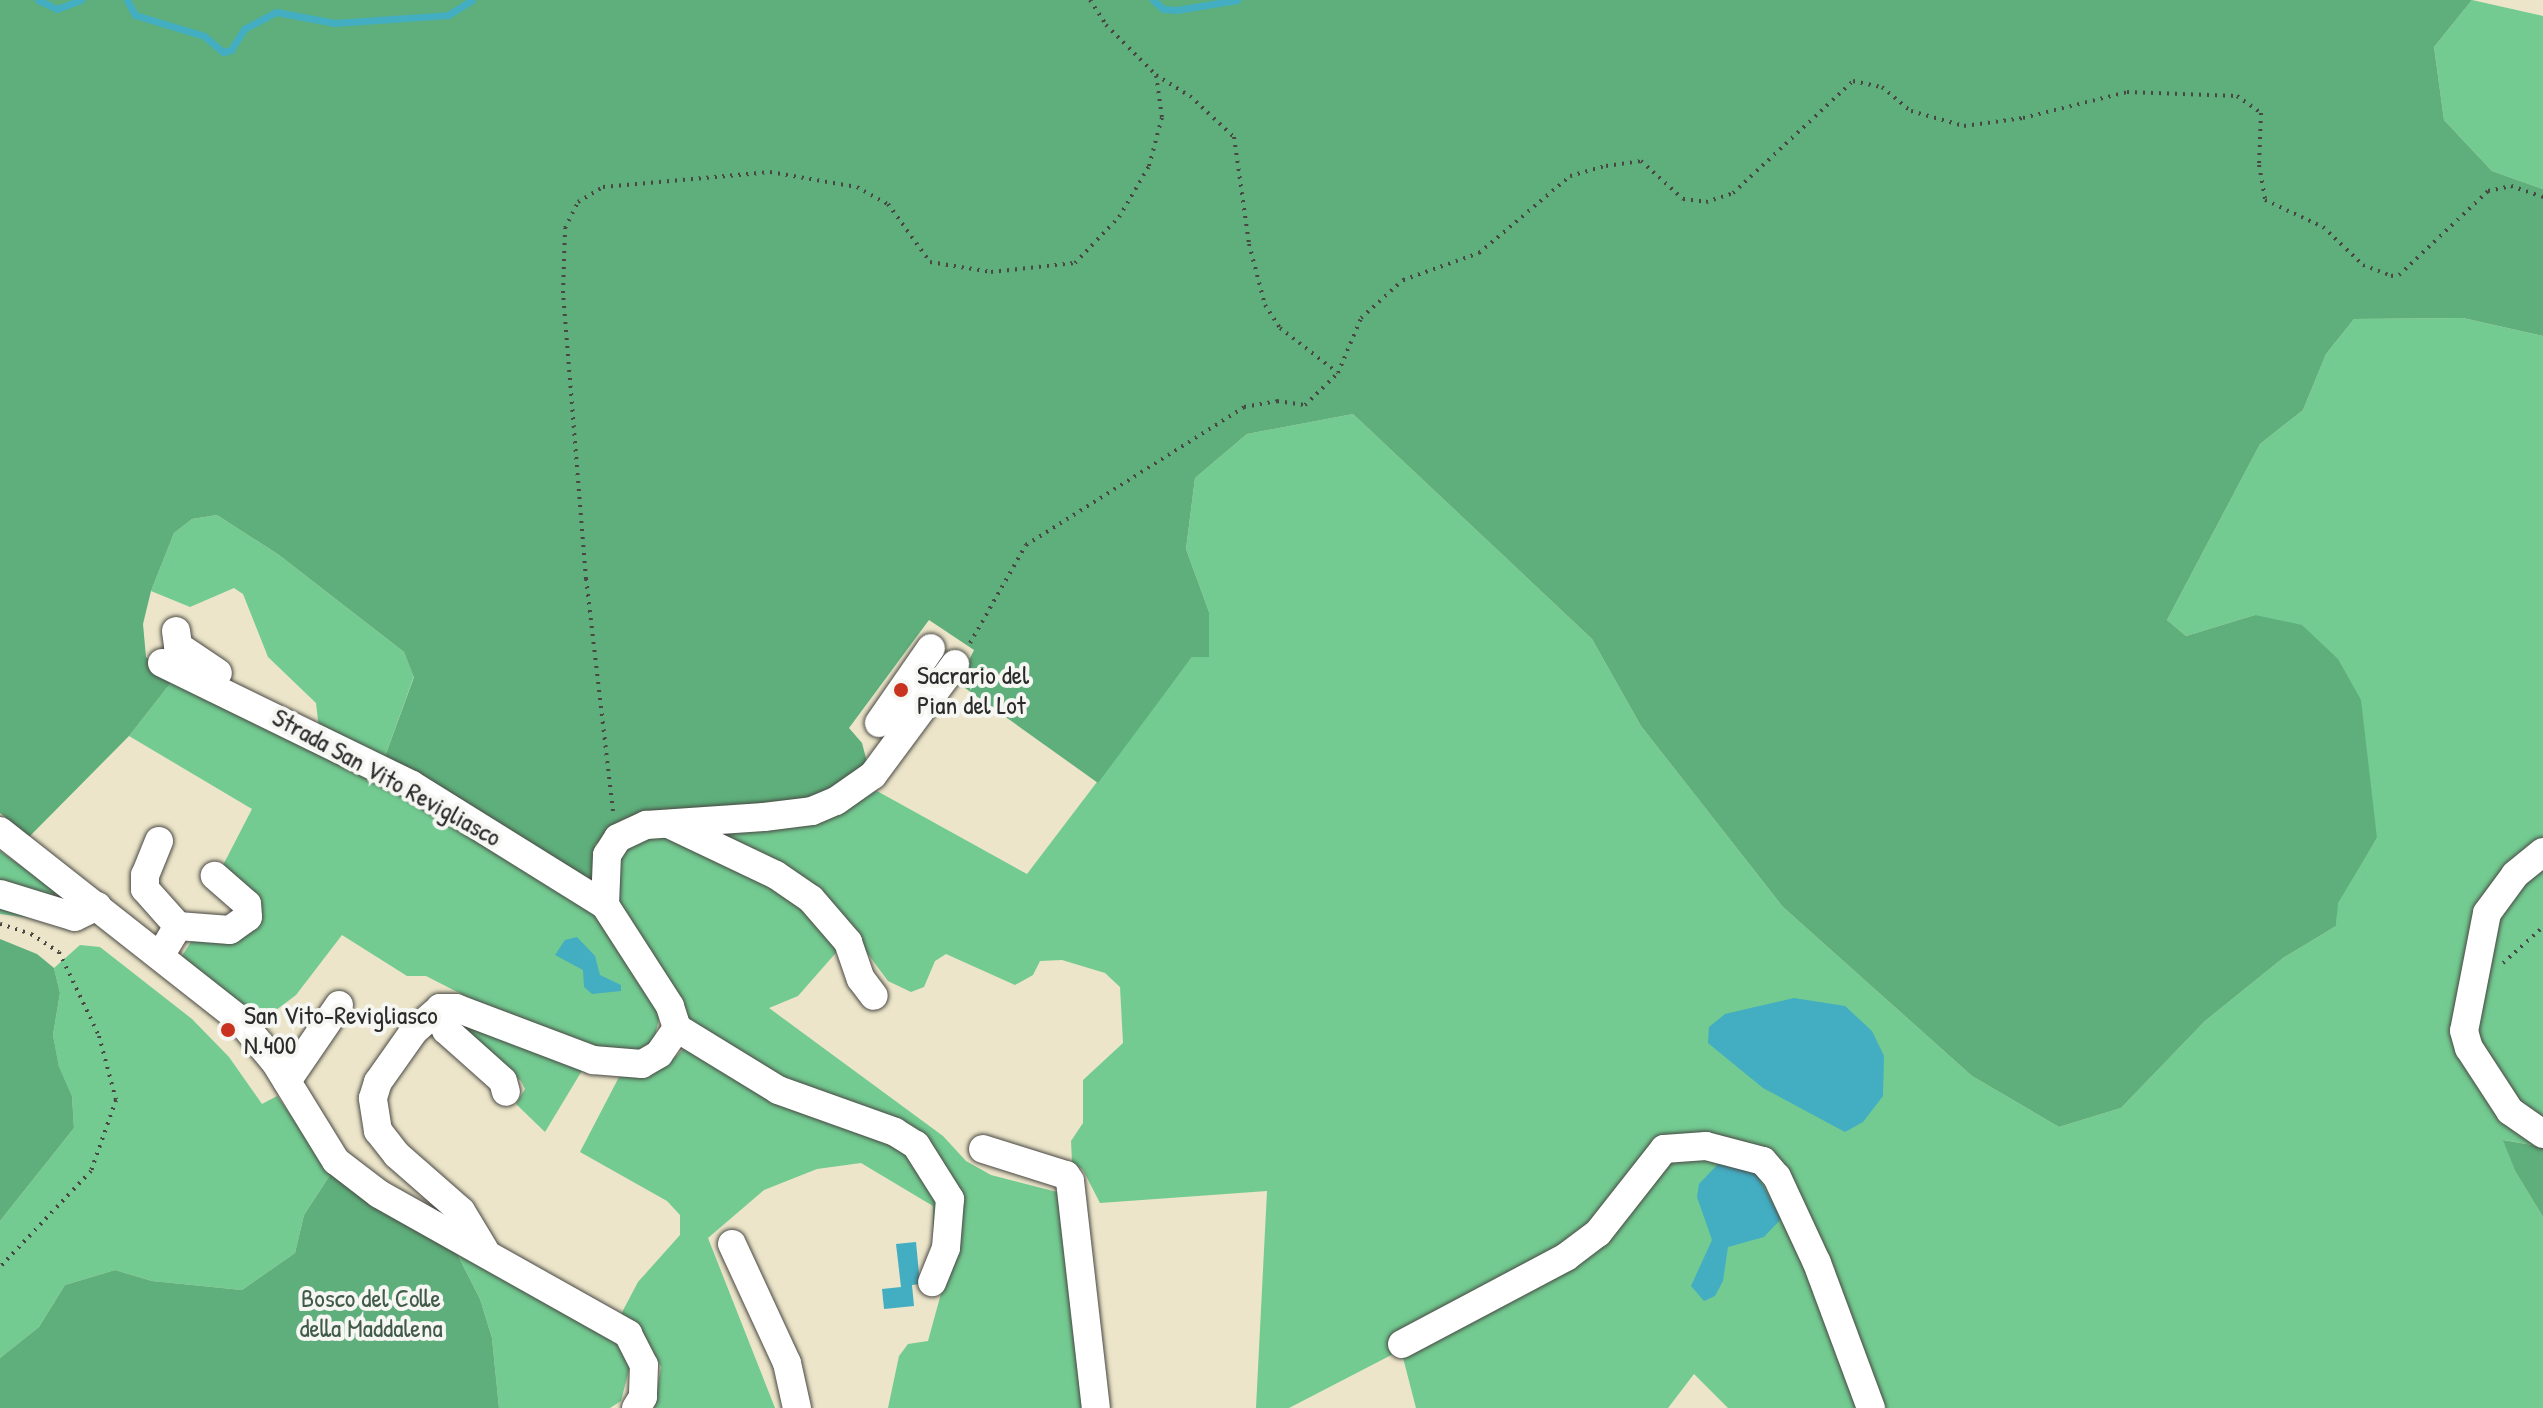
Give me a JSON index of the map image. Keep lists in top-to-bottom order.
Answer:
{
  "streets": {
    "street": ["Strada San Vito Revigliasco"]
  },
  "parks": ["Bosco del Colle della Maddalena"],
  "places": ["Sacrario del Pian del Lot", "San Vito-Revigliasco N.400"]
}
